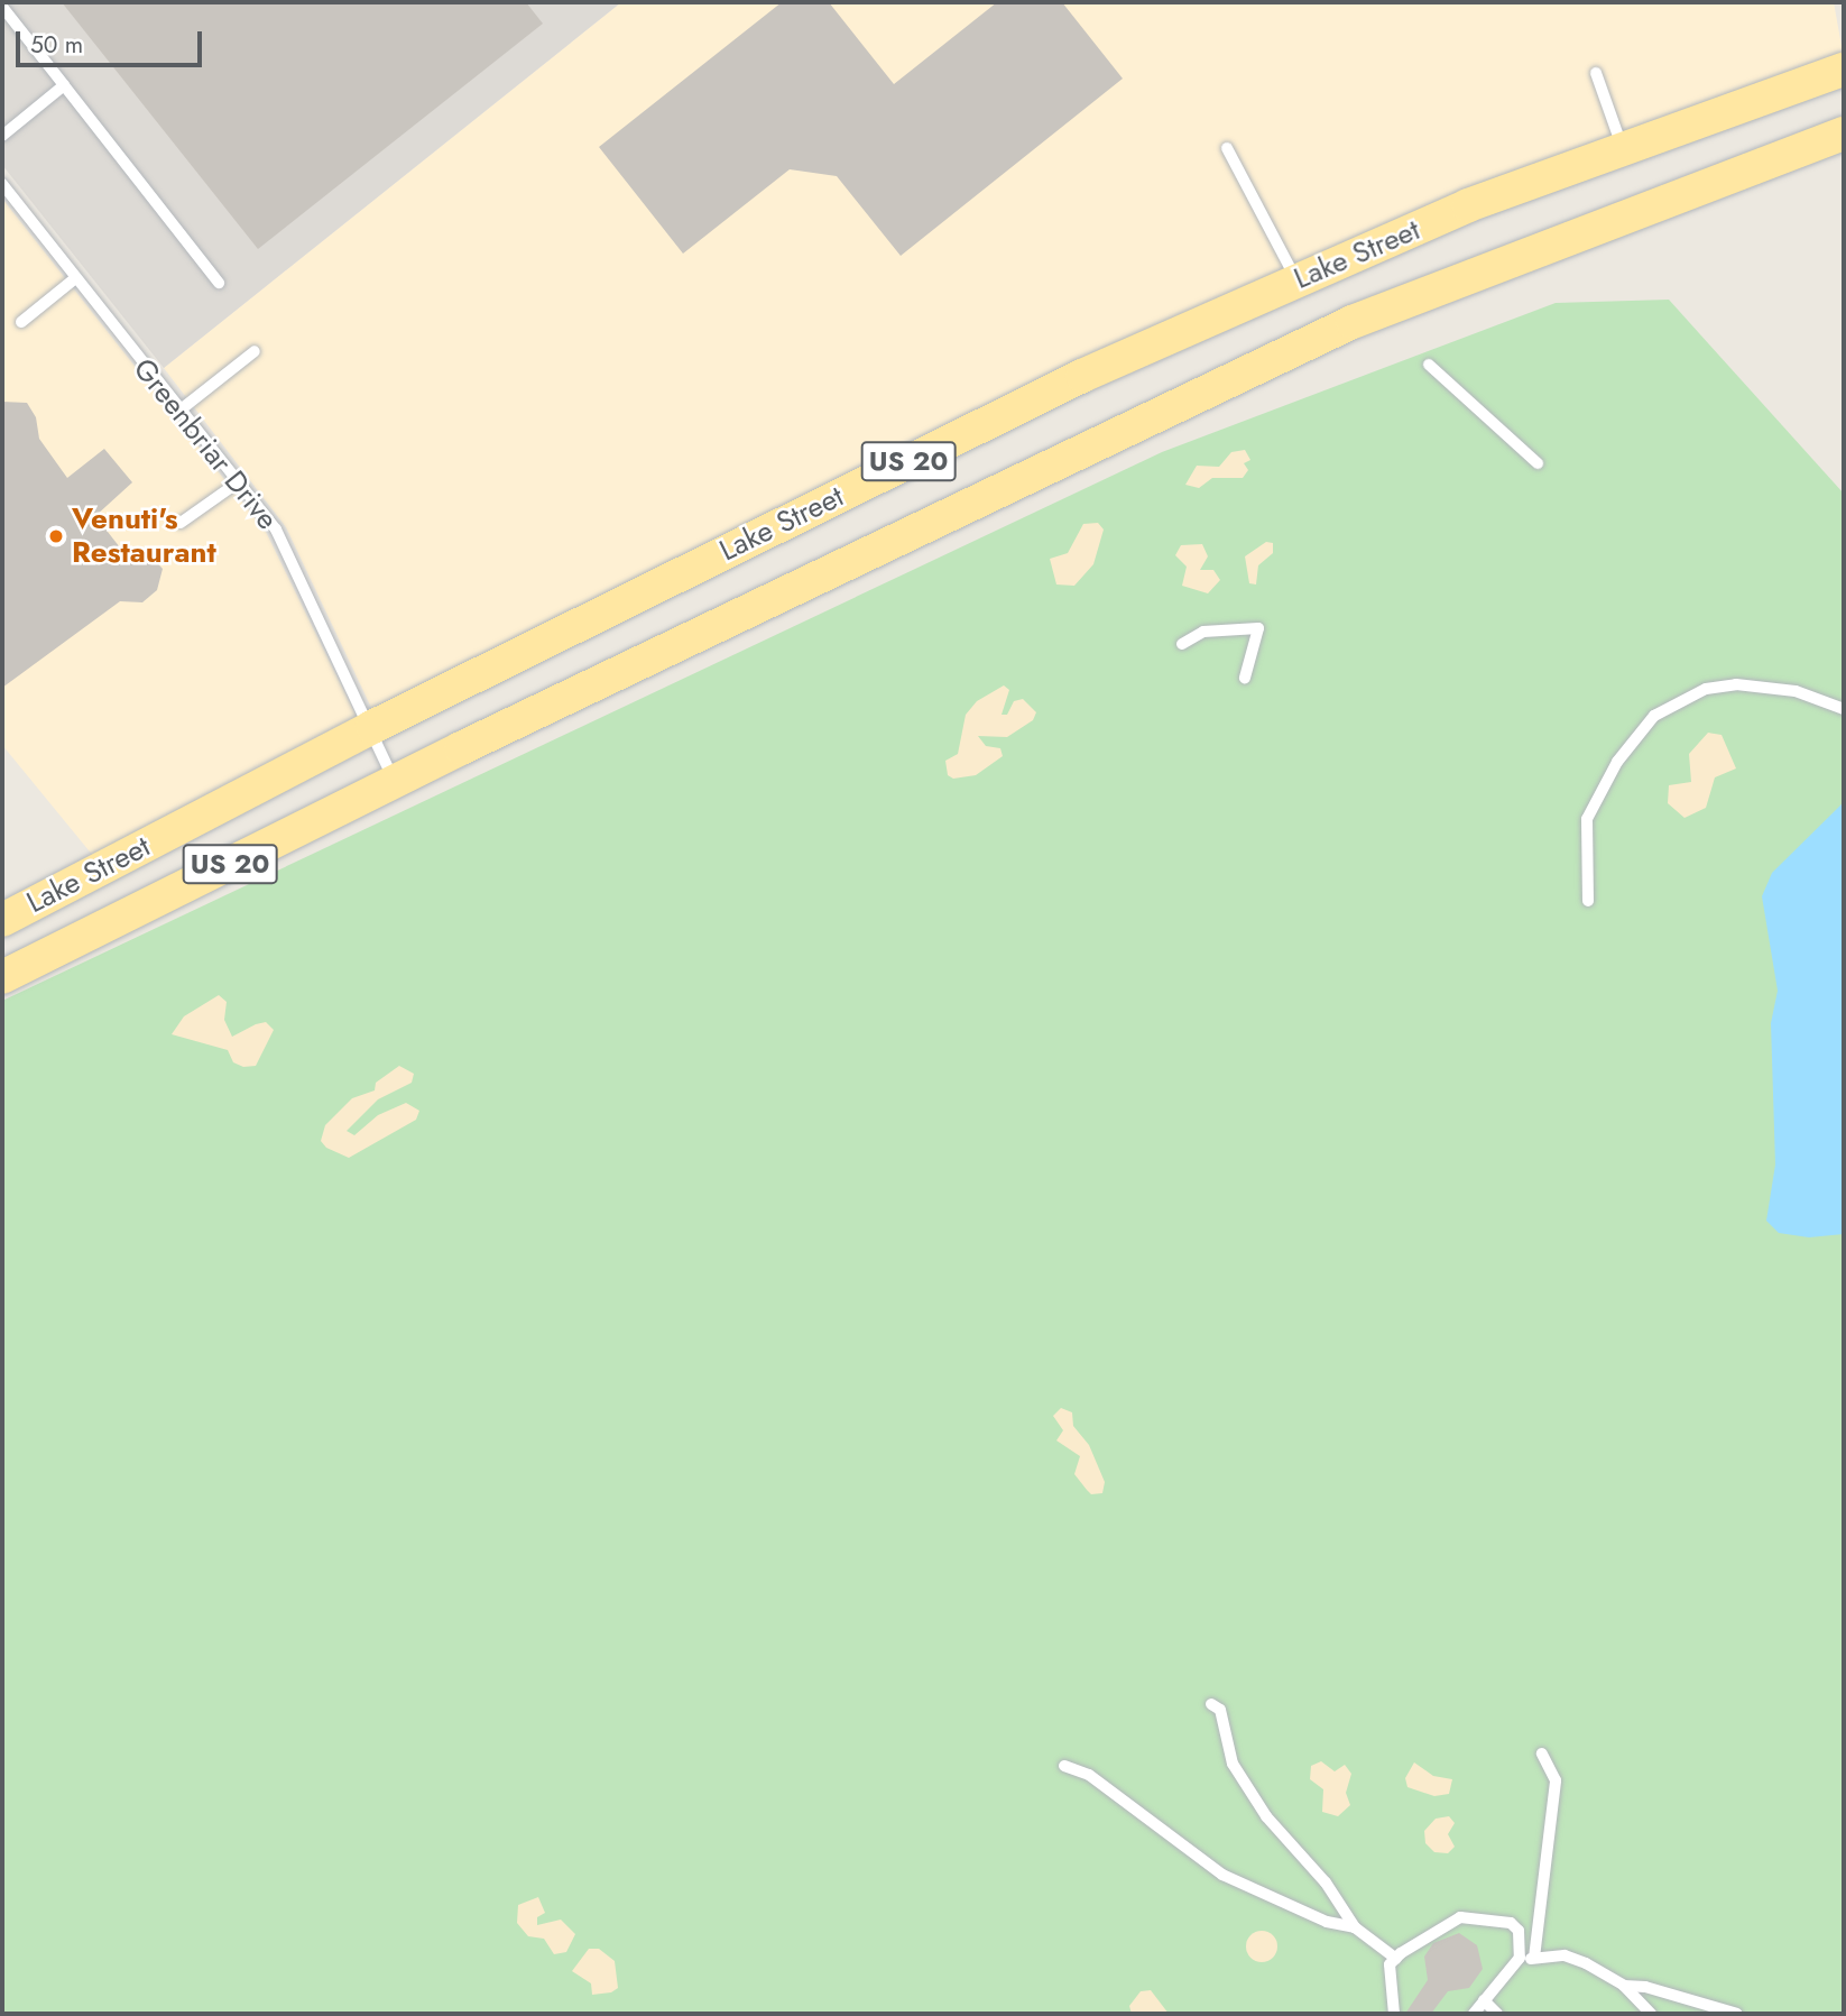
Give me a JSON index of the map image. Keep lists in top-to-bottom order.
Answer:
{
  "streets": {
    "main road": ["Lake Street", "US 20"],
    "lane": ["Greenbriar Drive"]
  },
  "crossings": [
    ["Lake Street", "Greenbriar Drive"]
  ],
  "places": ["Venuti's Restaurant"],
  "scale_bar": "50 m"
}
